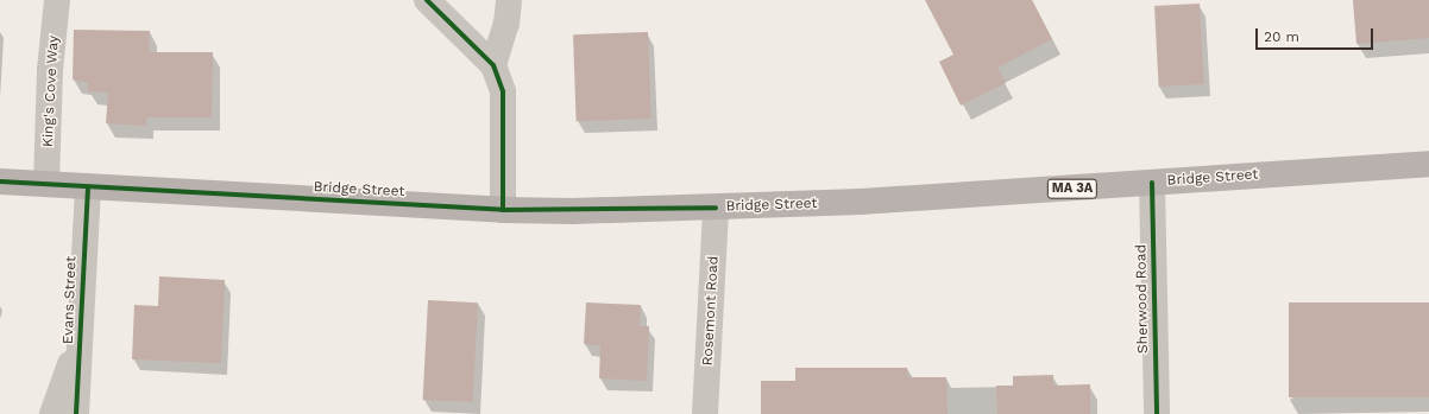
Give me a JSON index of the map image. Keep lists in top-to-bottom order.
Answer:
{
  "streets": {
    "main road": ["Bridge Street", "MA 3A"],
    "street": [
      "King's Cove Way",
      "Sherwood Road",
      "Evans Street",
      "Rosemont Road"
    ]
  },
  "crossings": [
    ["King's Cove Way", "Bridge Street"],
    ["Bridge Street", "Sherwood Road"],
    ["Bridge Street", "Evans Street"],
    ["Bridge Street", "Rosemont Road"]
  ],
  "scale_bar": "20 m"
}
